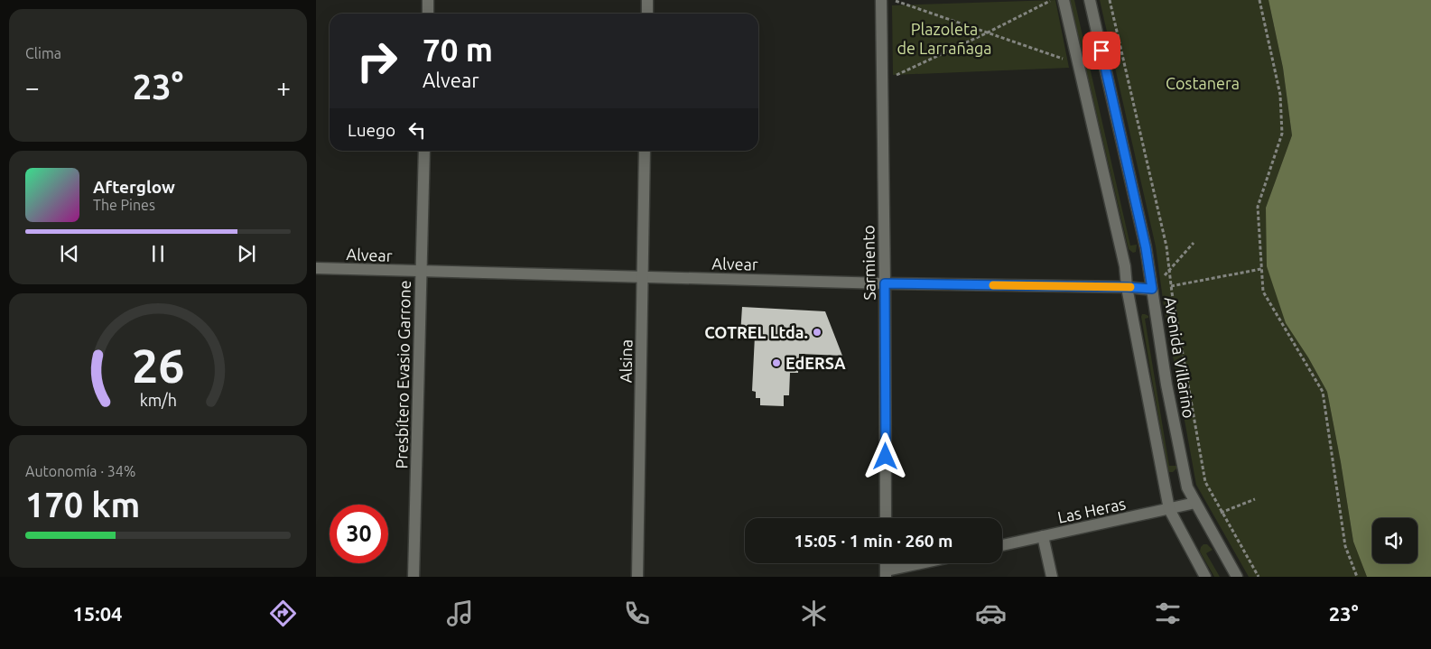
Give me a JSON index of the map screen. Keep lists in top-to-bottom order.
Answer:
{
  "streets": {
    "street": [
      "Alvear",
      "Sarmiento",
      "Avenida Villarino",
      "Alsina",
      "Presbítero Evasio Garrone",
      "Las Heras"
    ]
  },
  "crossings": [
    ["Alvear", "Sarmiento"],
    ["Alvear", "Avenida Villarino"],
    ["Alvear", "Alsina"],
    ["Alvear", "Presbítero Evasio Garrone"],
    ["Avenida Villarino", "Las Heras"]
  ],
  "parks": ["Plazoleta de Larrañaga", "Costanera"],
  "places": ["COTREL Ltda.", "EdERSA"],
  "page": {
    "tile": [
      "Clima",
      ["Autonomía · 34%", "170 km"]
    ],
    "turn": ["70 m", "Alvear"],
    "heat": ["−", "23°", "+"],
    "then": "Luego",
    "song": ["Afterglow", "The Pines"],
    "limit": "30",
    "trip": "15:05 · 1 min · 260 m",
    "tabs": ["15:04", "23°"],
    "gauge": ["26", "km/h"]
  }
}
